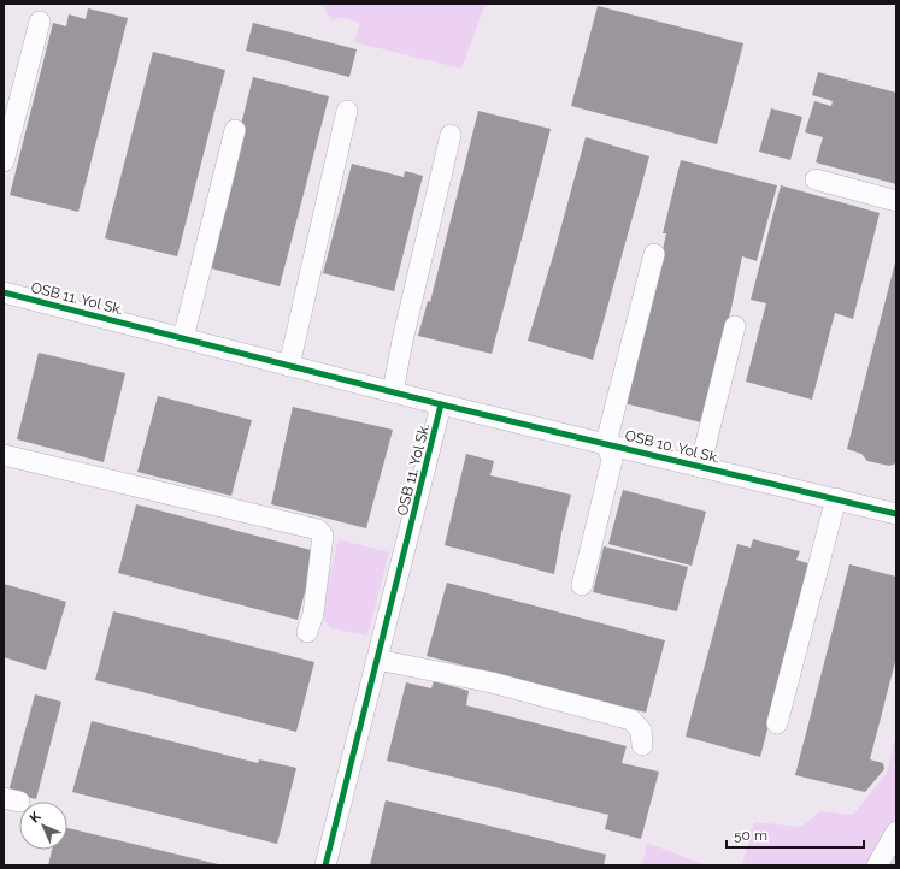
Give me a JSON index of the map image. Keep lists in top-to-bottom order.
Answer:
{
  "streets": {
    "street": ["OSB 11. Yol Sk.", "OSB 10. Yol Sk."]
  },
  "crossings": [
    ["OSB 11. Yol Sk.", "OSB 10. Yol Sk."]
  ],
  "scale_bar": "50 m",
  "north": "top left"
}
